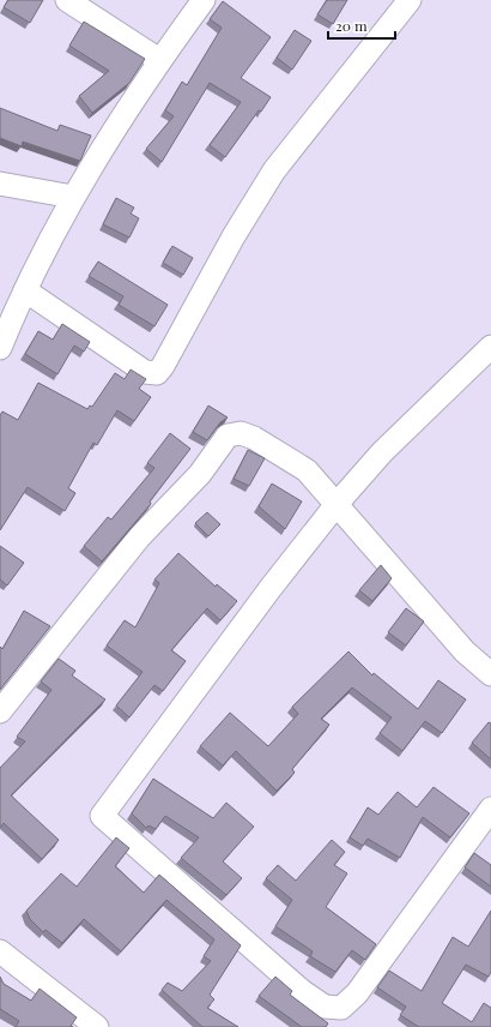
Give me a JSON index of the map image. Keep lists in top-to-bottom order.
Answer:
{
  "scale_bar": "20 m"
}
